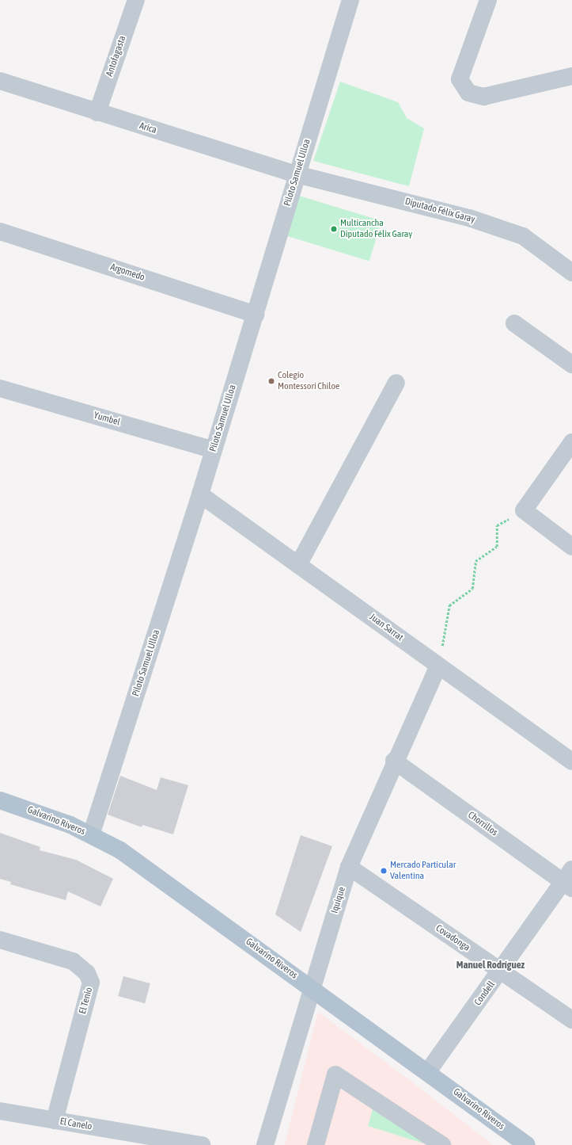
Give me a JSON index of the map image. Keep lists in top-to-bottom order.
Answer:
{
  "streets": {
    "main road": ["Galvarino Riveros"],
    "street": [
      "Antofagasta",
      "Arica",
      "Piloto Samuel Ulloa",
      "Diputado Félix Garay",
      "Argomedo",
      "Yumbel",
      "Juan Sarrat",
      "Chorrillos",
      "Iquique",
      "Covadonga",
      "Condell",
      "El Tenío",
      "El Canelo"
    ]
  },
  "crossings": [
    ["Antofagasta", "Arica"],
    ["Arica", "Piloto Samuel Ulloa"],
    ["Arica", "Diputado Félix Garay"],
    ["Piloto Samuel Ulloa", "Diputado Félix Garay"],
    ["Piloto Samuel Ulloa", "Argomedo"],
    ["Piloto Samuel Ulloa", "Yumbel"],
    ["Piloto Samuel Ulloa", "Juan Sarrat"],
    ["Piloto Samuel Ulloa", "Galvarino Riveros"],
    ["Juan Sarrat", "Iquique"],
    ["Galvarino Riveros", "Iquique"],
    ["Galvarino Riveros", "Condell"],
    ["Chorrillos", "Iquique"],
    ["Chorrillos", "Condell"],
    ["Iquique", "Covadonga"],
    ["Covadonga", "Condell"],
    ["El Tenío", "El Canelo"]
  ],
  "districts": ["Manuel Rodríguez"],
  "places": ["Multicancha Diputado Félix Garay", "Colegio Montessori Chiloe", "Mercado Particular Valentina"]
}
